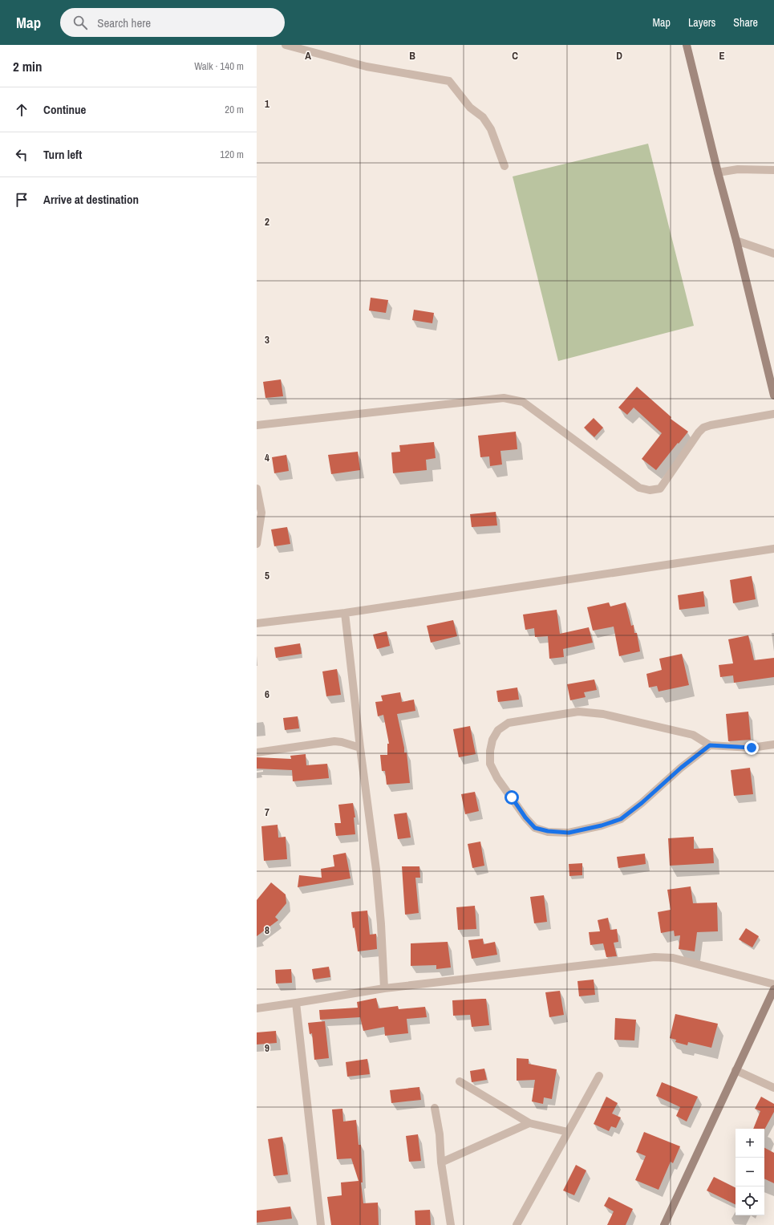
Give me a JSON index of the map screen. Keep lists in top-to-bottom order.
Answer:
{
  "page": {
    "header": "Map",
    "search": "Search here",
    "nav": ["Map", "Layers", "Share"],
    "heading": ["2 min", "Walk · 140 m"],
    "list": [
      ["Continue", "20 m"],
      ["Turn left", "120 m"],
      "Arrive at destination"
    ],
    "map_buttons": ["+", "−"]
  },
  "grid": {
    "columns": [
      "A",
      "B",
      "C",
      "D",
      "E"
    ],
    "rows": [
      "1",
      "2",
      "3",
      "4",
      "5",
      "6",
      "7",
      "8",
      "9"
    ]
  }
}
